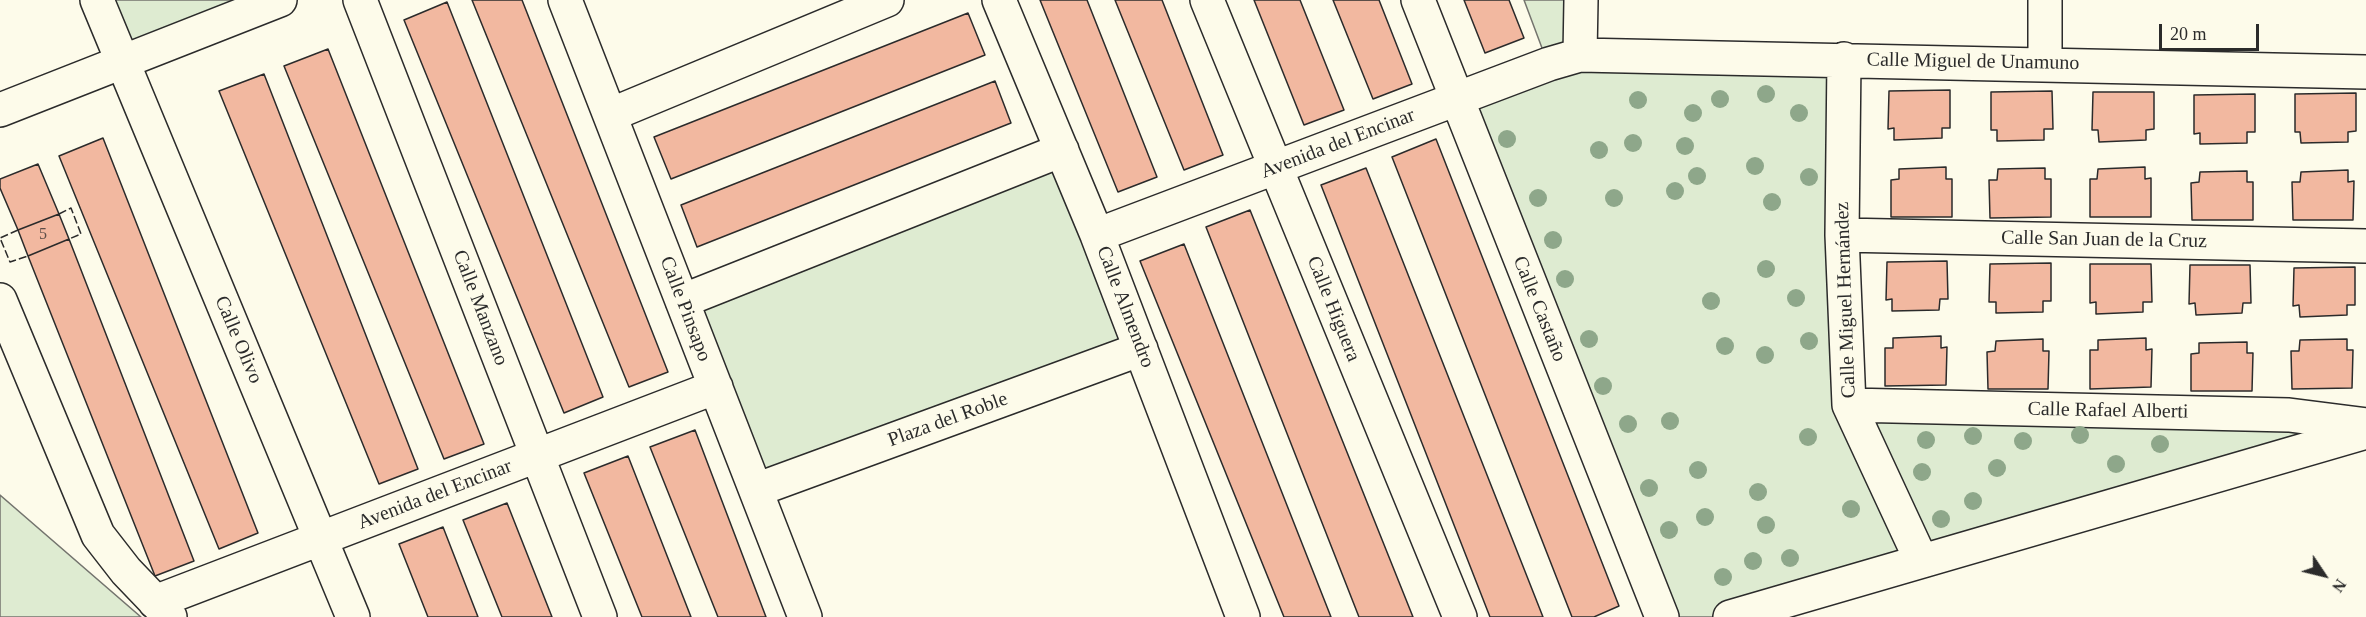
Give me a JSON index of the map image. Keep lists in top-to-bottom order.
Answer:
{
  "streets": {
    "street": [
      "Calle Miguel de Unamuno",
      "Avenida del Encinar",
      "Calle San Juan de la Cruz",
      "Calle Miguel Hernández",
      "Calle Almendro",
      "Calle Manzano",
      "Calle Pinsapo",
      "Calle Higuera",
      "Calle Castaño",
      "Calle Olivo",
      "Calle Rafael Alberti",
      "Plaza del Roble"
    ]
  },
  "crossings": [
    ["Calle Miguel de Unamuno", "Avenida del Encinar"],
    ["Calle Miguel de Unamuno", "Calle Miguel Hernández"],
    ["Avenida del Encinar", "Calle Almendro"],
    ["Avenida del Encinar", "Calle Manzano"],
    ["Avenida del Encinar", "Calle Pinsapo"],
    ["Avenida del Encinar", "Calle Higuera"],
    ["Avenida del Encinar", "Calle Castaño"],
    ["Avenida del Encinar", "Calle Olivo"],
    ["Calle San Juan de la Cruz", "Calle Miguel Hernández"],
    ["Calle Miguel Hernández", "Calle Rafael Alberti"],
    ["Calle Almendro", "Plaza del Roble"],
    ["Calle Pinsapo", "Plaza del Roble"]
  ],
  "house_numbers": ["5"],
  "scale_bar": "20 m",
  "north": "bottom right"
}
